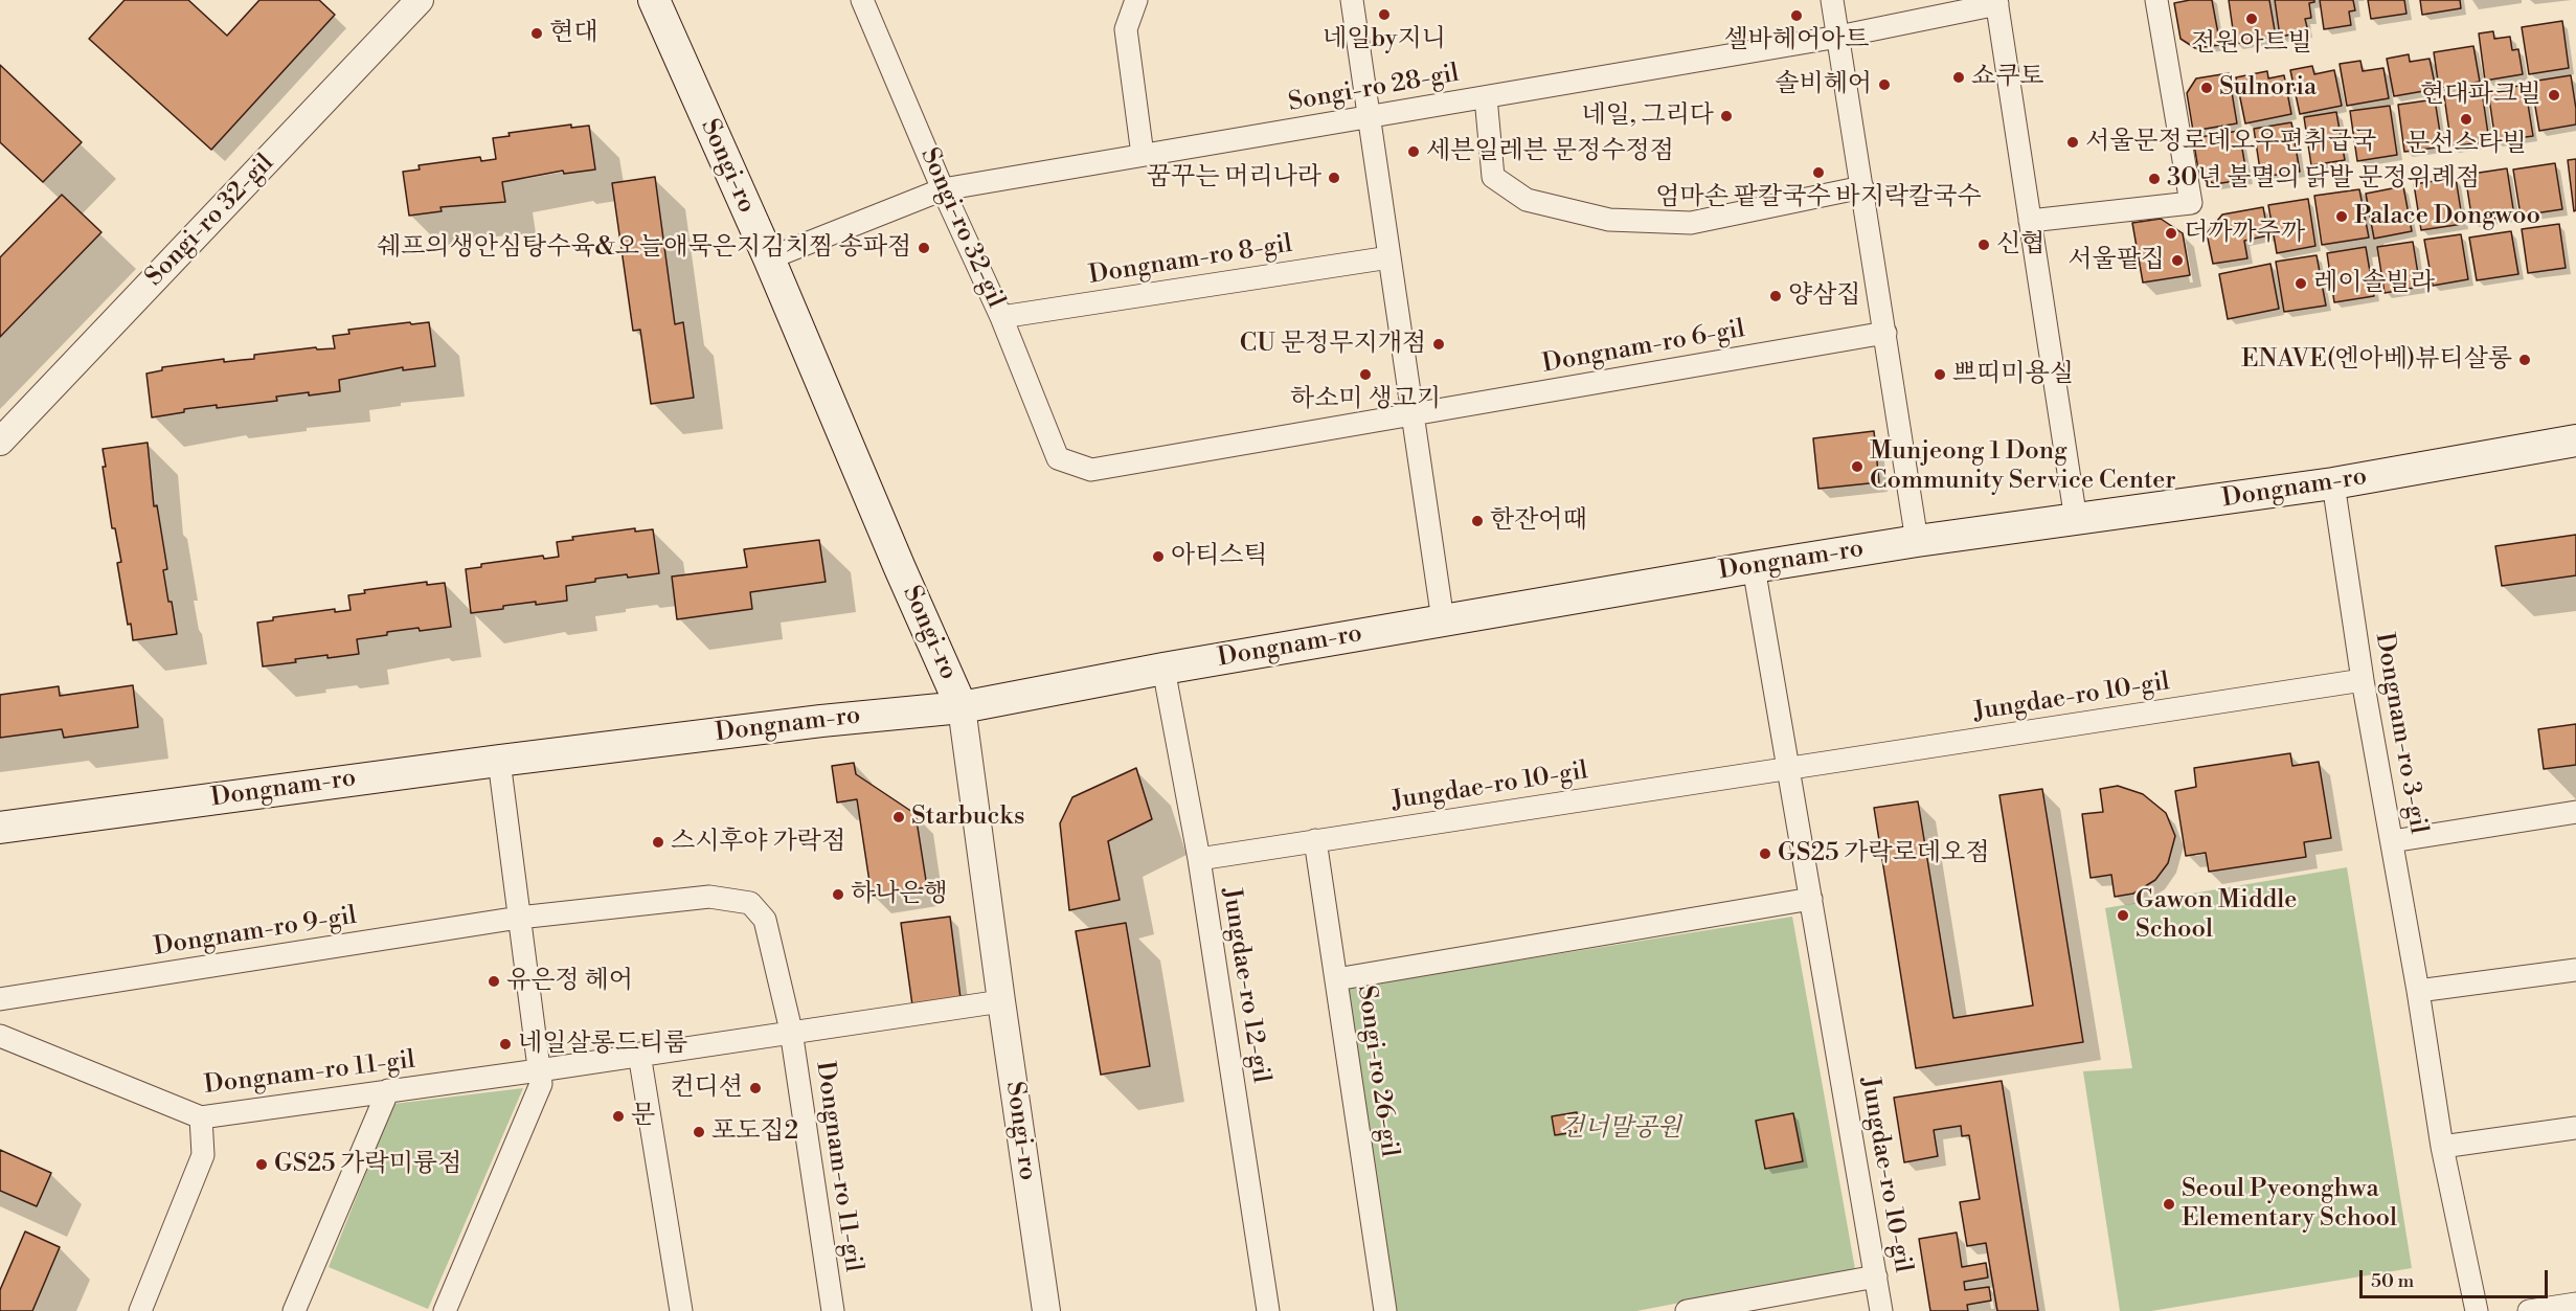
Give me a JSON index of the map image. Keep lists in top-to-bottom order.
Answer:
{
  "streets": {
    "main road": ["Songi-ro", "Dongnam-ro"],
    "street": [
      "Songi-ro 28-gil",
      "Songi-ro 32-gil",
      "Dongnam-ro 8-gil",
      "Dongnam-ro 6-gil",
      "Jungdae-ro 10-gil",
      "Dongnam-ro 3-gil",
      "Dongnam-ro 9-gil",
      "Jungdae-ro 12-gil",
      "Songi-ro 26-gil",
      "Dongnam-ro 11-gil"
    ]
  },
  "crossings": [
    ["Songi-ro 28-gil", "Songi-ro"],
    ["Songi-ro 28-gil", "Songi-ro 32-gil"],
    ["Songi-ro", "Dongnam-ro"],
    ["Songi-ro", "Dongnam-ro 11-gil"],
    ["Songi-ro 32-gil", "Dongnam-ro 8-gil"],
    ["Songi-ro 32-gil", "Dongnam-ro 6-gil"],
    ["Dongnam-ro", "Jungdae-ro 10-gil"],
    ["Dongnam-ro", "Dongnam-ro 3-gil"],
    ["Dongnam-ro", "Jungdae-ro 12-gil"],
    ["Jungdae-ro 10-gil", "Dongnam-ro 3-gil"],
    ["Jungdae-ro 10-gil", "Jungdae-ro 12-gil"],
    ["Jungdae-ro 10-gil", "Songi-ro 26-gil"],
    ["Dongnam-ro 9-gil", "Dongnam-ro 11-gil"]
  ],
  "parks": ["건너말공원"],
  "places": [
    "네일by지니",
    "셀바헤어아트",
    "전원아트빌",
    "현대",
    "쇼쿠토",
    "솔비헤어",
    "Sulnoria",
    "현대파크빌",
    "네일, 그리다",
    "문선스타빌",
    "서울문정로데오우편취급국",
    "세븐일레븐 문정수정점",
    "엄마손 팥칼국수 바지락칼국수",
    "꿈꾸는 머리나라",
    "30년 불멸의 닭발 문정위례점",
    "Palace Dongwoo",
    "더까까주까",
    "신협",
    "쉐프의생안심탕수육&오늘애묵은지김치찜 송파점",
    "서울팥집",
    "레이솔빌라",
    "양삼집",
    "CU 문정무지개점",
    "ENAVE(엔아베)뷰티살롱",
    "하소미 생고기",
    "쁘띠미용실",
    "Munjeong 1 Dong Community Service Center",
    "한잔어때",
    "아티스틱",
    "Starbucks",
    "스시후야 가락점",
    "GS25 가락로데오점",
    "하나은행",
    "Gawon Middle School",
    "유은정 헤어",
    "네일살롱드티룸",
    "컨디션",
    "문",
    "포도집2",
    "GS25 가락미륭점",
    "Seoul Pyeonghwa Elementary School"
  ],
  "scale_bar": "50 m"
}
